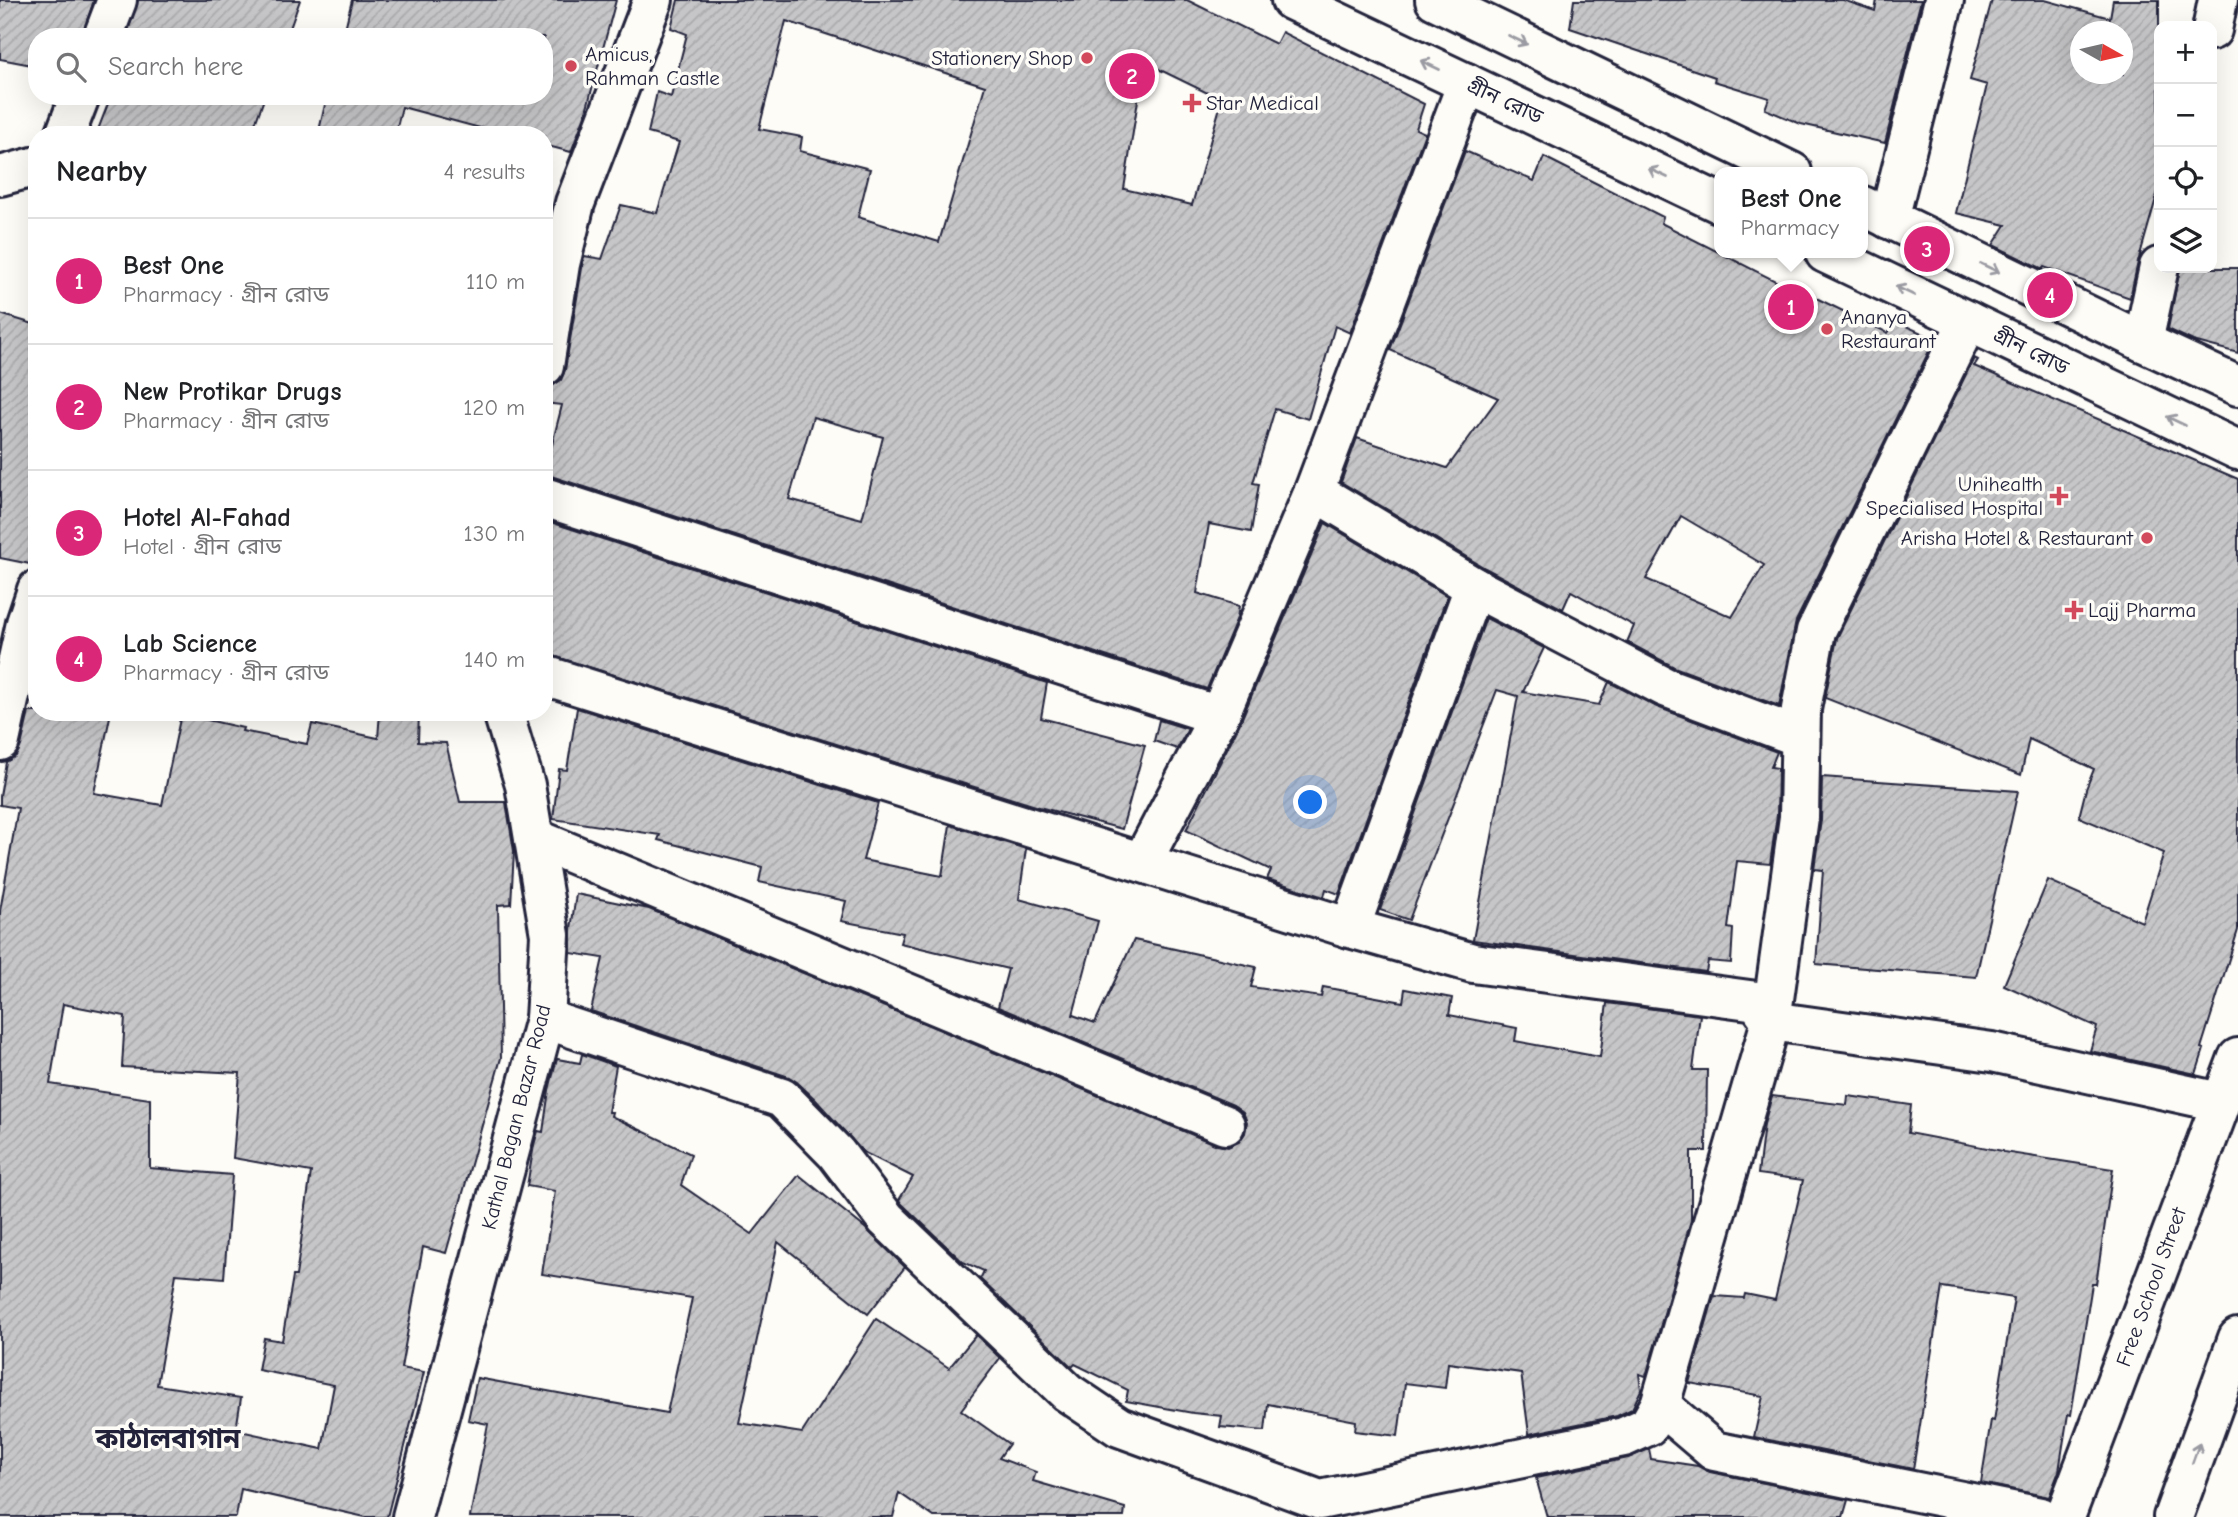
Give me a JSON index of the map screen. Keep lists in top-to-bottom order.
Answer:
{
  "streets": {
    "street": ["গ্রীন রোড", "Kathal Bagan Bazar Road", "Free School Street"]
  },
  "districts": ["কাঠালবাগান"],
  "places": {
    "other": [
      "Stationery Shop",
      "Amicus, Rahman Castle",
      "Ananya Restaurant",
      "Arisha Hotel & Restaurant"
    ],
    "health": ["Star Medical", "Unihealth Specialised Hospital", "Lajj Pharma"]
  },
  "north": "right",
  "page": {
    "map_buttons": ["+", "−"],
    "search": "Search here",
    "pins": [
      "2",
      "3",
      "4",
      "1"
    ],
    "heading": ["Nearby", "4 results"],
    "popup": ["Best One", "Pharmacy"],
    "list": [
      {
        "mark": "1",
        "name": "Best One",
        "note": "Pharmacy · গ্রীন রোড",
        "value": "110 m"
      },
      {
        "mark": "2",
        "name": "New Protikar Drugs",
        "note": "Pharmacy · গ্রীন রোড",
        "value": "120 m"
      },
      {
        "mark": "3",
        "name": "Hotel Al-Fahad",
        "note": "Hotel · গ্রীন রোড",
        "value": "130 m"
      },
      {
        "mark": "4",
        "name": "Lab Science",
        "note": "Pharmacy · গ্রীন রোড",
        "value": "140 m"
      }
    ]
  }
}
